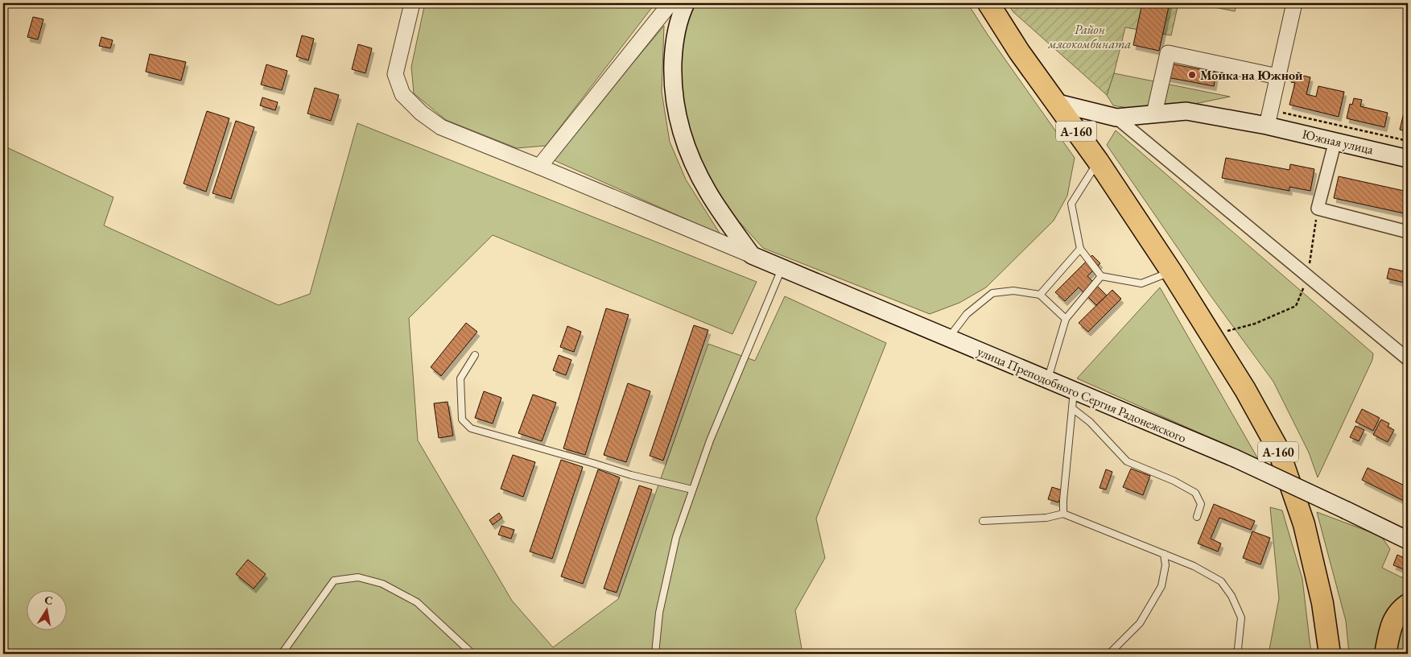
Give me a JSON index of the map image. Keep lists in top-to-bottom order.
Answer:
{
  "streets": {
    "highway": ["А-160"],
    "main road": ["Южная улица", "улица Преподобного Сергия Радонежского"]
  },
  "crossings": [
    ["А-160", "Южная улица"]
  ],
  "parks": ["Район мясокомбината"],
  "places": ["Мойка на Южной"],
  "north": "top"
}
